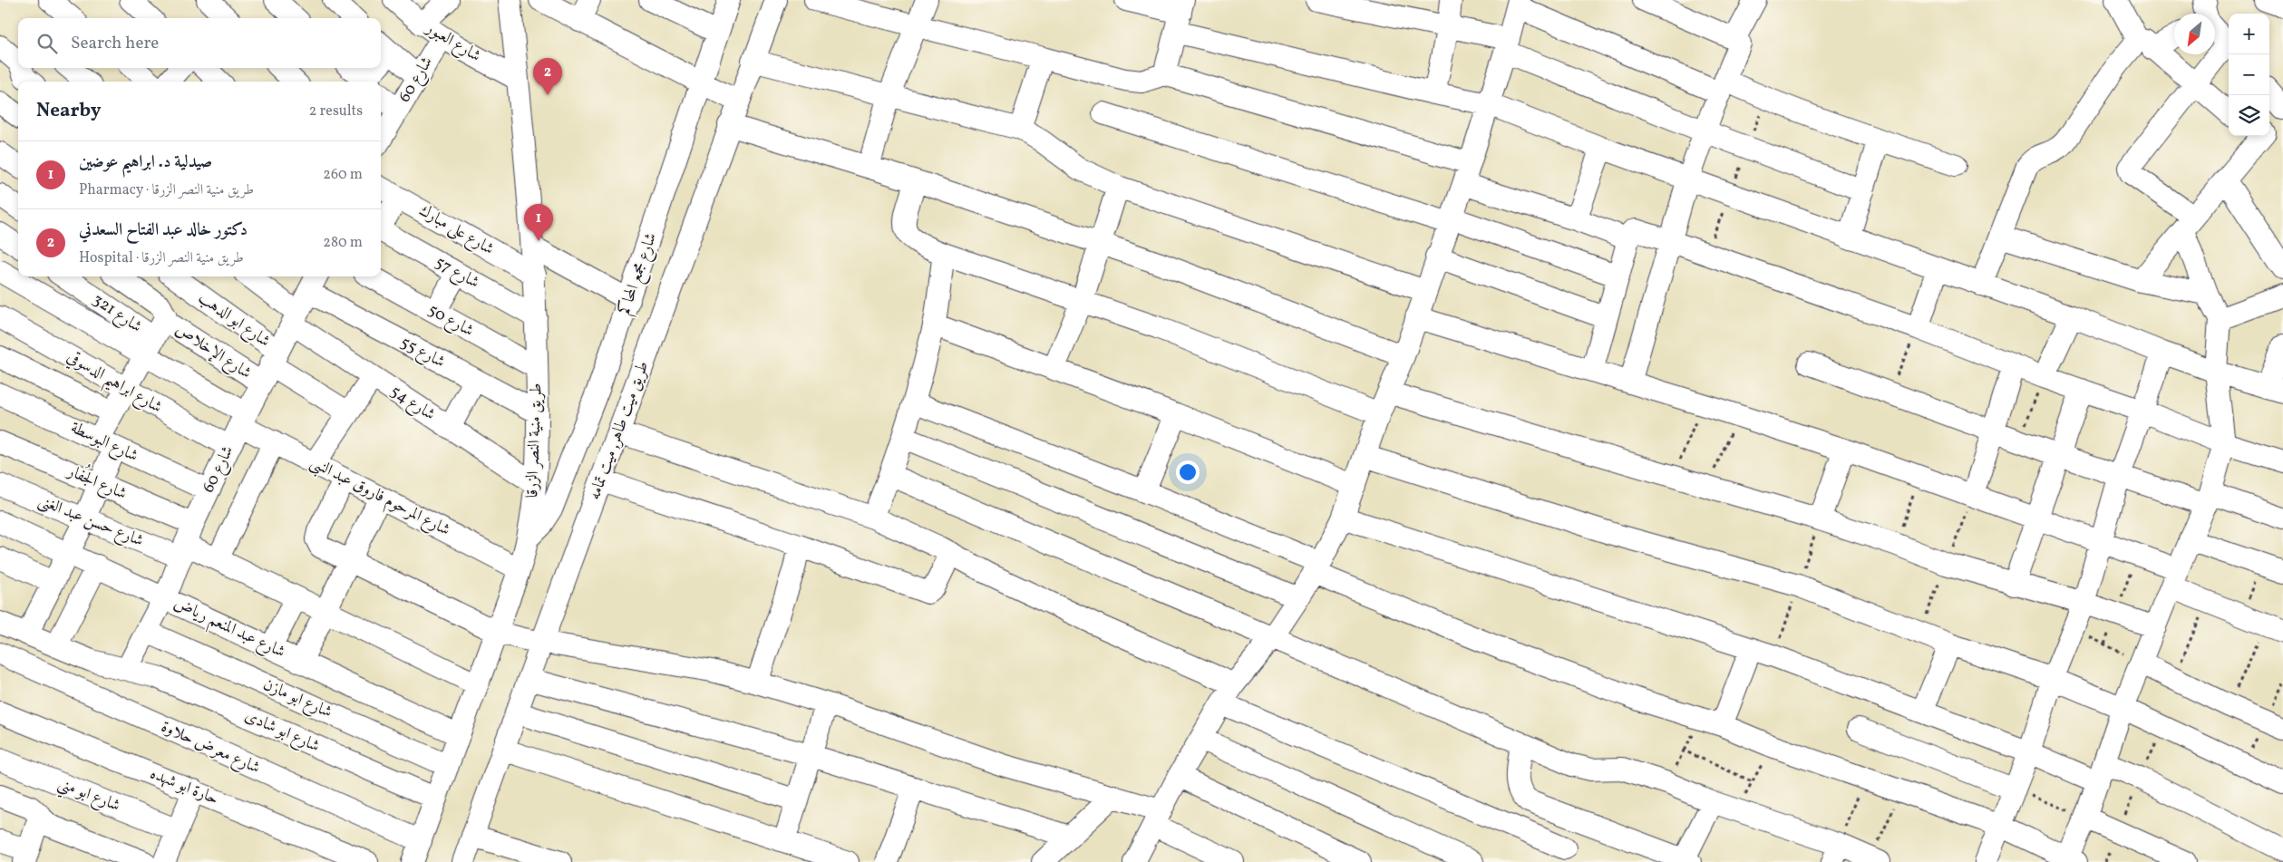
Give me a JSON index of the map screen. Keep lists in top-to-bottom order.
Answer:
{
  "streets": {
    "street": [
      "شارع العبور",
      "شارع 60",
      "شارع على مبارك",
      "شارع 57",
      "شارع مجمع المحاكم",
      "شارع 321",
      "شارع ابو الدهب",
      "شارع 50",
      "شارع الإخلاص",
      "شارع 55",
      "شارع ابراهيم الدسوقي",
      "شارع 54",
      "طريق ميت طاهر, ميت تمامه",
      "طريق منية النصر الزرقا",
      "شارع البوسطة",
      "شارع الجُفار",
      "شارع المرحوم فاروق عبد النبى",
      "شارع حسن عبد الغنى",
      "شارع عبد المنعم رياض",
      "شارع ابو مازن",
      "شارع ابو شادى",
      "شارع معرض حلاوة",
      "حارة ابو شهده",
      "شارع ابو مني"
    ]
  },
  "crossings": [
    ["شارع العبور", "شارع 60"],
    ["شارع العبور", "طريق منية النصر الزرقا"],
    ["شارع 60", "شارع ابو الدهب"],
    ["شارع 60", "شارع الإخلاص"],
    ["شارع 60", "شارع 55"],
    ["شارع 60", "شارع ابراهيم الدسوقي"],
    ["شارع 60", "شارع 54"],
    ["شارع 60", "شارع البوسطة"],
    ["شارع 60", "شارع الجُفار"],
    ["شارع 60", "شارع المرحوم فاروق عبد النبى"],
    ["شارع 60", "شارع حسن عبد الغنى"],
    ["شارع 60", "شارع عبد المنعم رياض"],
    ["شارع 60", "شارع ابو مازن"],
    ["شارع 60", "شارع ابو شادى"],
    ["شارع على مبارك", "طريق منية النصر الزرقا"],
    ["شارع 57", "طريق منية النصر الزرقا"],
    ["شارع مجمع المحاكم", "طريق منية النصر الزرقا"],
    ["شارع 321", "شارع الإخلاص"],
    ["شارع 321", "شارع المرحوم فاروق عبد النبى"],
    ["شارع ابو الدهب", "شارع الإخلاص"],
    ["شارع 50", "طريق منية النصر الزرقا"],
    ["شارع الإخلاص", "شارع المرحوم فاروق عبد النبى"],
    ["شارع 55", "طريق منية النصر الزرقا"],
    ["شارع 54", "طريق منية النصر الزرقا"],
    ["طريق منية النصر الزرقا", "شارع المرحوم فاروق عبد النبى"],
    ["طريق منية النصر الزرقا", "شارع حسن عبد الغنى"],
    ["طريق منية النصر الزرقا", "شارع عبد المنعم رياض"],
    ["طريق منية النصر الزرقا", "شارع ابو مازن"],
    ["طريق منية النصر الزرقا", "شارع ابو شادى"],
    ["طريق منية النصر الزرقا", "شارع معرض حلاوة"]
  ],
  "north": "bottom left",
  "page": {
    "map_buttons": ["+", "−"],
    "search": "Search here",
    "pins": ["2", "1"],
    "heading": ["Nearby", "2 results"],
    "list": [
      {
        "mark": "1",
        "name": "صيدلية د. ابراهيم عوضين",
        "note": "Pharmacy · طريق منية النصر الزرقا",
        "value": "260 m"
      },
      {
        "mark": "2",
        "name": "دكتور خالد عبد الفتاح السعدني",
        "note": "Hospital · طريق منية النصر الزرقا",
        "value": "280 m"
      }
    ]
  }
}
